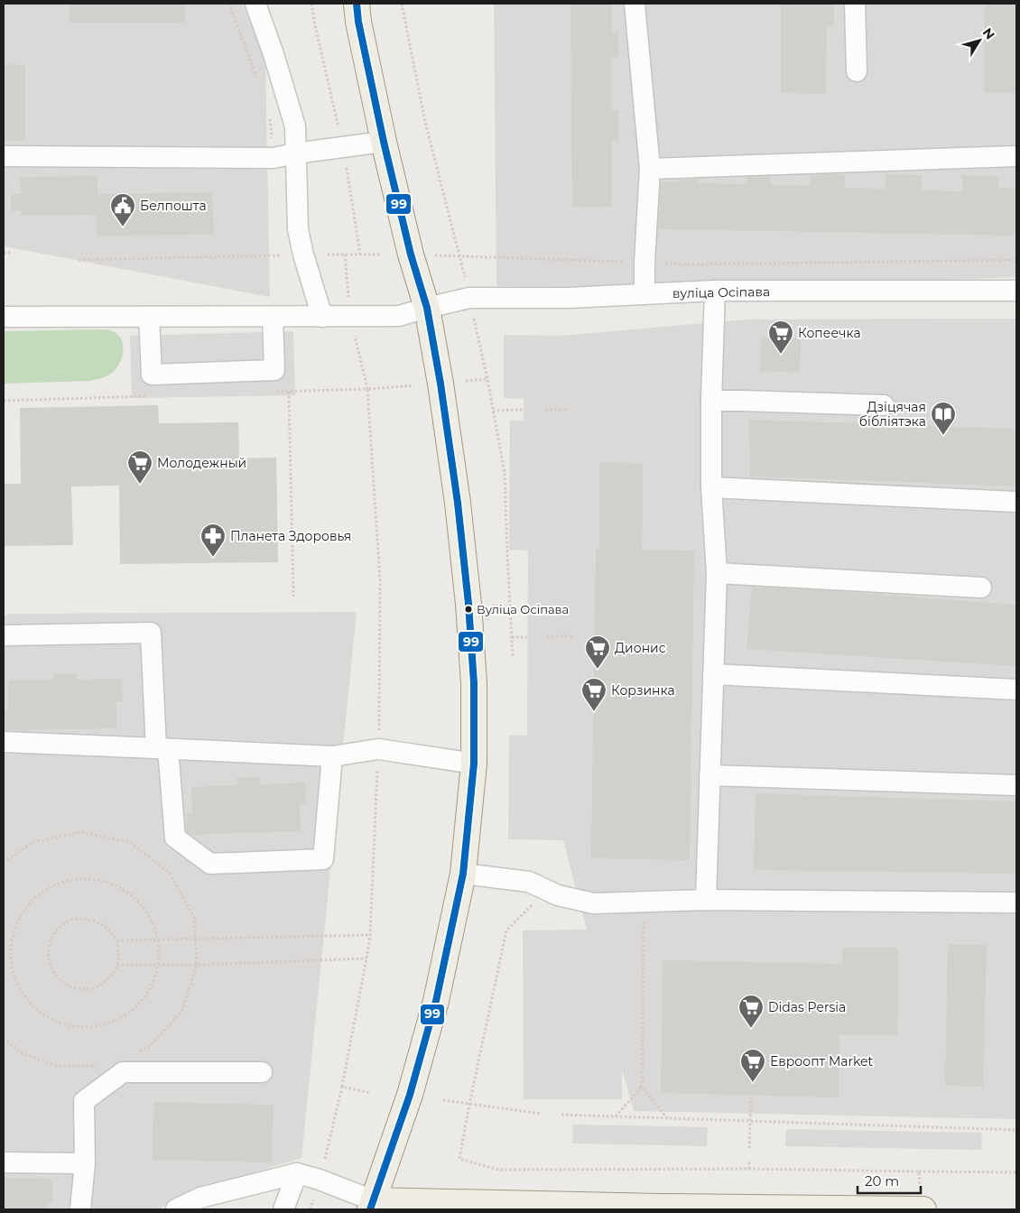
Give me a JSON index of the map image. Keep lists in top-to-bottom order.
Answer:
{
  "streets": {
    "street": ["вуліца Осіпава"]
  },
  "places": {
    "public building": ["Белпошта"],
    "supermarket": [
      "Копеечка",
      "Молодежный",
      "Дионис",
      "Корзинка",
      "Didas Persia",
      "Евроопт Market"
    ],
    "library": ["Дзіцячая бібліятэка"],
    "pharmacy": ["Планета Здоровья"],
    "other": ["Вуліца Осіпава"]
  },
  "lines": ["transit line 99"],
  "scale_bar": "20 m",
  "north": "top right"
}
